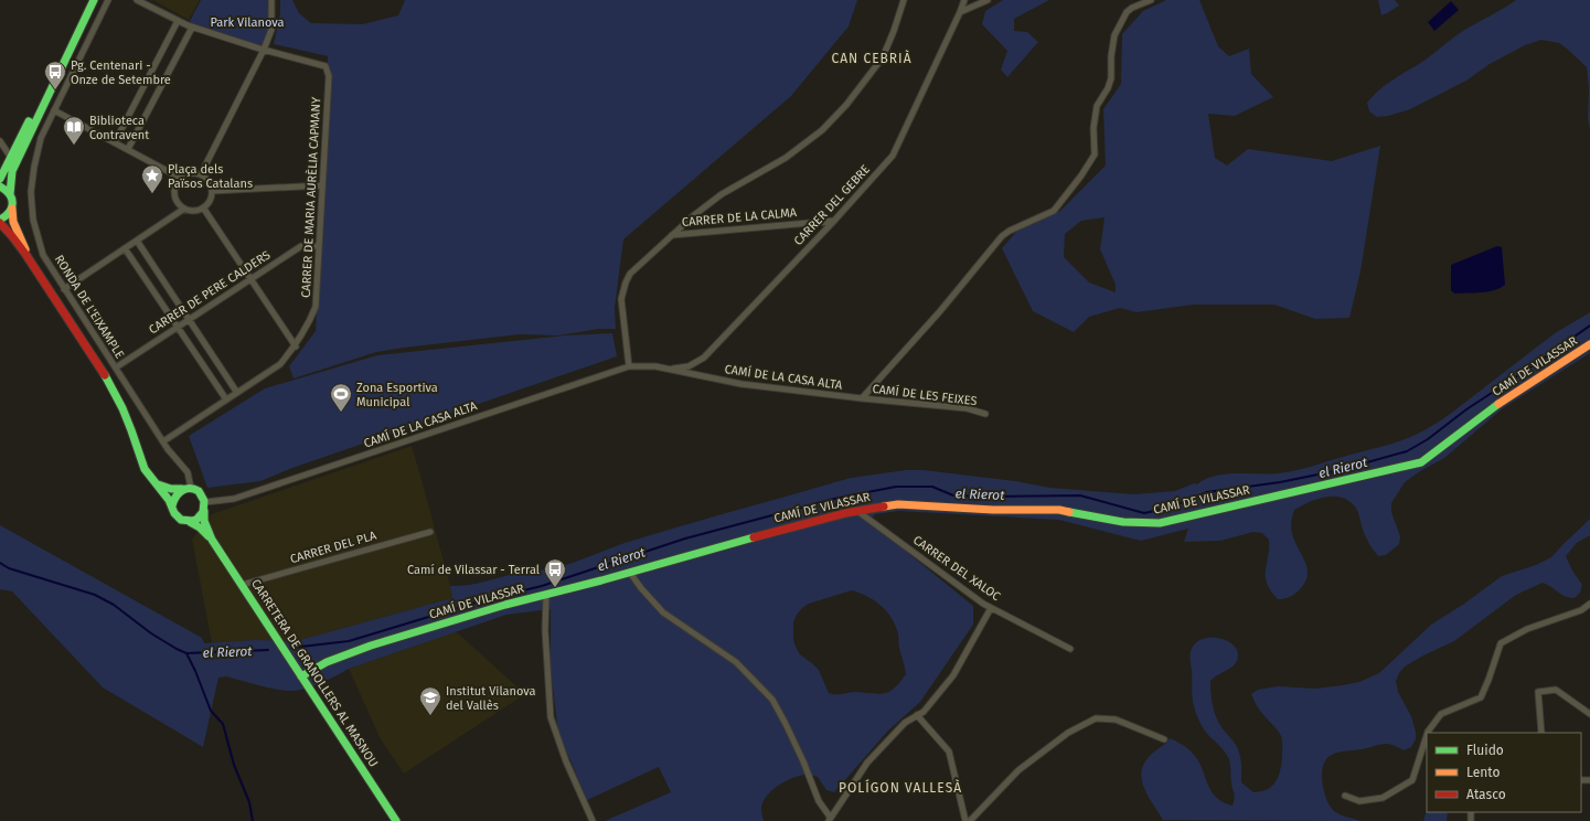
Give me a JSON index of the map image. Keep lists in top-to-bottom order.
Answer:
{
  "streets": {
    "street": [
      "CARRER DE MARIA AURÈLIA CAPMANY",
      "CARRER DEL GEBRE",
      "CARRER DE LA CALMA",
      "CARRER DE PERE CALDERS",
      "RONDA DE L'EIXAMPLE",
      "CAMÍ DE VILASSAR",
      "CAMÍ DE LA CASA ALTA",
      "CAMÍ DE LES FEIXES",
      "CARRER DEL PLA",
      "CARRER DEL XALOC",
      "CARRETERA DE GRANOLLERS AL MASNOU"
    ]
  },
  "crossings": [
    ["CARRER DE MARIA AURÈLIA CAPMANY", "CARRER DE PERE CALDERS"],
    ["CARRER DE MARIA AURÈLIA CAPMANY", "RONDA DE L'EIXAMPLE"],
    ["CARRER DEL GEBRE", "CARRER DE LA CALMA"],
    ["CARRER DEL GEBRE", "CAMÍ DE LA CASA ALTA"],
    ["CARRER DE PERE CALDERS", "RONDA DE L'EIXAMPLE"],
    ["RONDA DE L'EIXAMPLE", "CAMÍ DE LA CASA ALTA"],
    ["RONDA DE L'EIXAMPLE", "CARRETERA DE GRANOLLERS AL MASNOU"],
    ["CAMÍ DE VILASSAR", "CARRER DEL XALOC"],
    ["CAMÍ DE VILASSAR", "CARRETERA DE GRANOLLERS AL MASNOU"],
    ["CAMÍ DE LA CASA ALTA", "CAMÍ DE LES FEIXES"],
    ["CAMÍ DE LA CASA ALTA", "CARRETERA DE GRANOLLERS AL MASNOU"],
    ["CARRER DEL PLA", "CARRETERA DE GRANOLLERS AL MASNOU"]
  ],
  "districts": ["CAN CEBRIÀ", "POLÍGON VALLESÀ"],
  "water": ["el Rierot"],
  "parks": ["Park Vilanova"],
  "places": {
    "bus stop": ["Pg. Centenari - Onze de Setembre", "Camí de Vilassar - Terral"],
    "library": ["Biblioteca Contravent"],
    "place": ["Plaça dels Països Catalans"],
    "sports": ["Zona Esportiva Municipal"],
    "school or university": ["Institut Vilanova del Vallès"]
  },
  "legend": ["Fluido", "Lento", "Atasco"]
}
